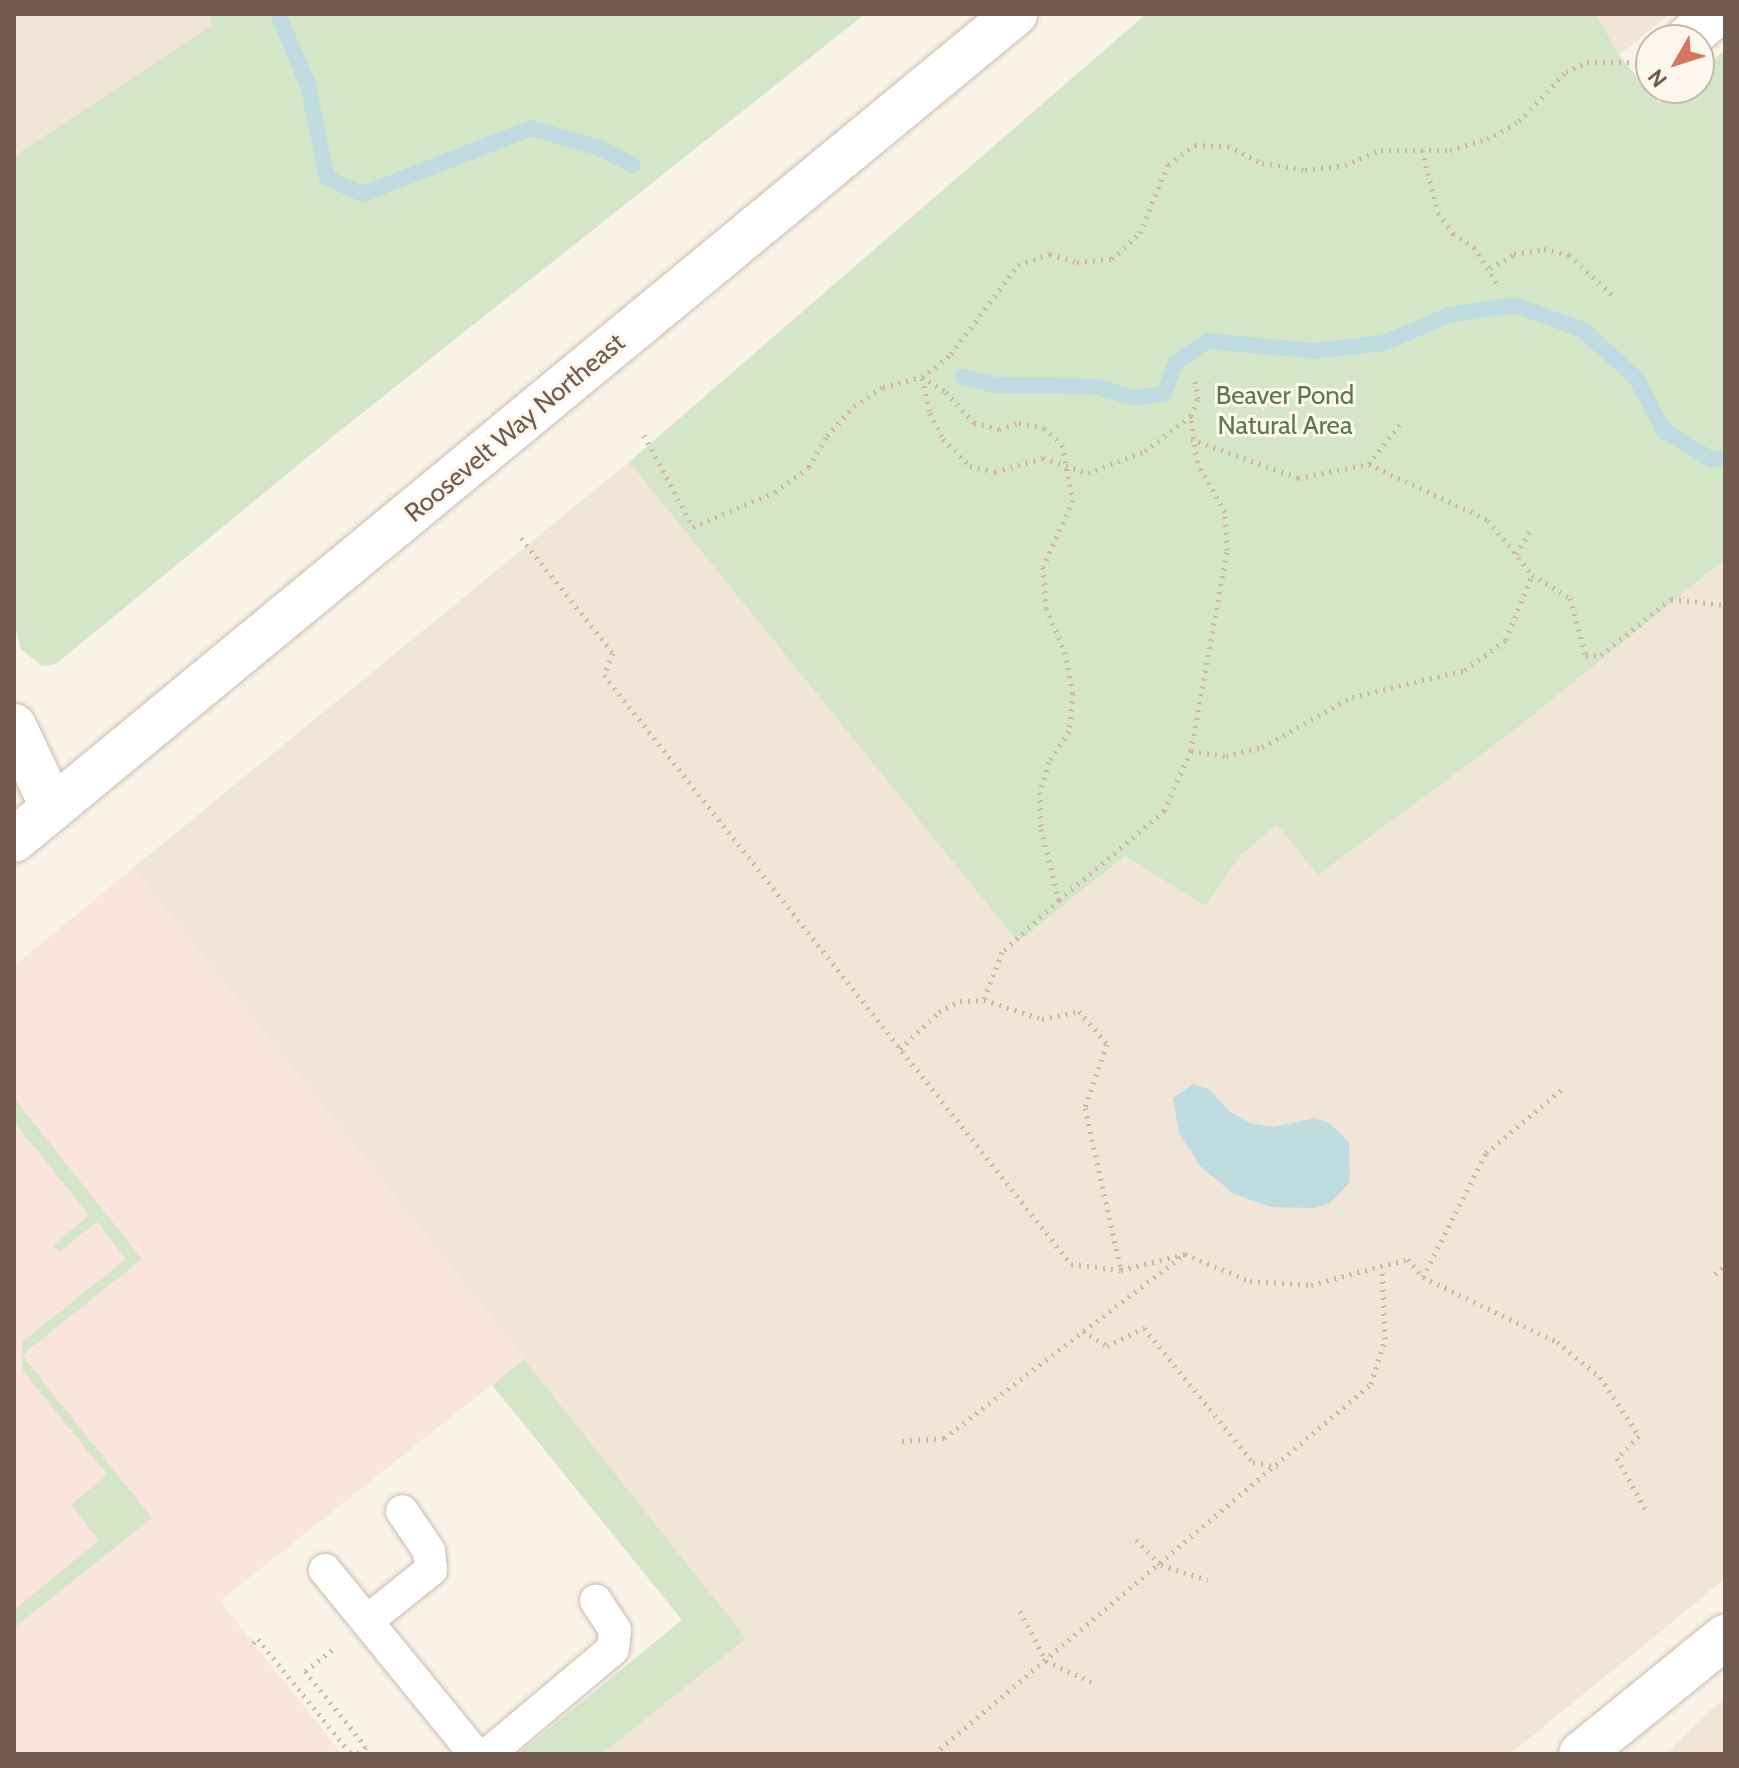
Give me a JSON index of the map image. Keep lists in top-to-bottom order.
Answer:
{
  "streets": {
    "main road": ["Roosevelt Way Northeast"]
  },
  "parks": ["Beaver Pond Natural Area"],
  "north": "bottom left"
}
